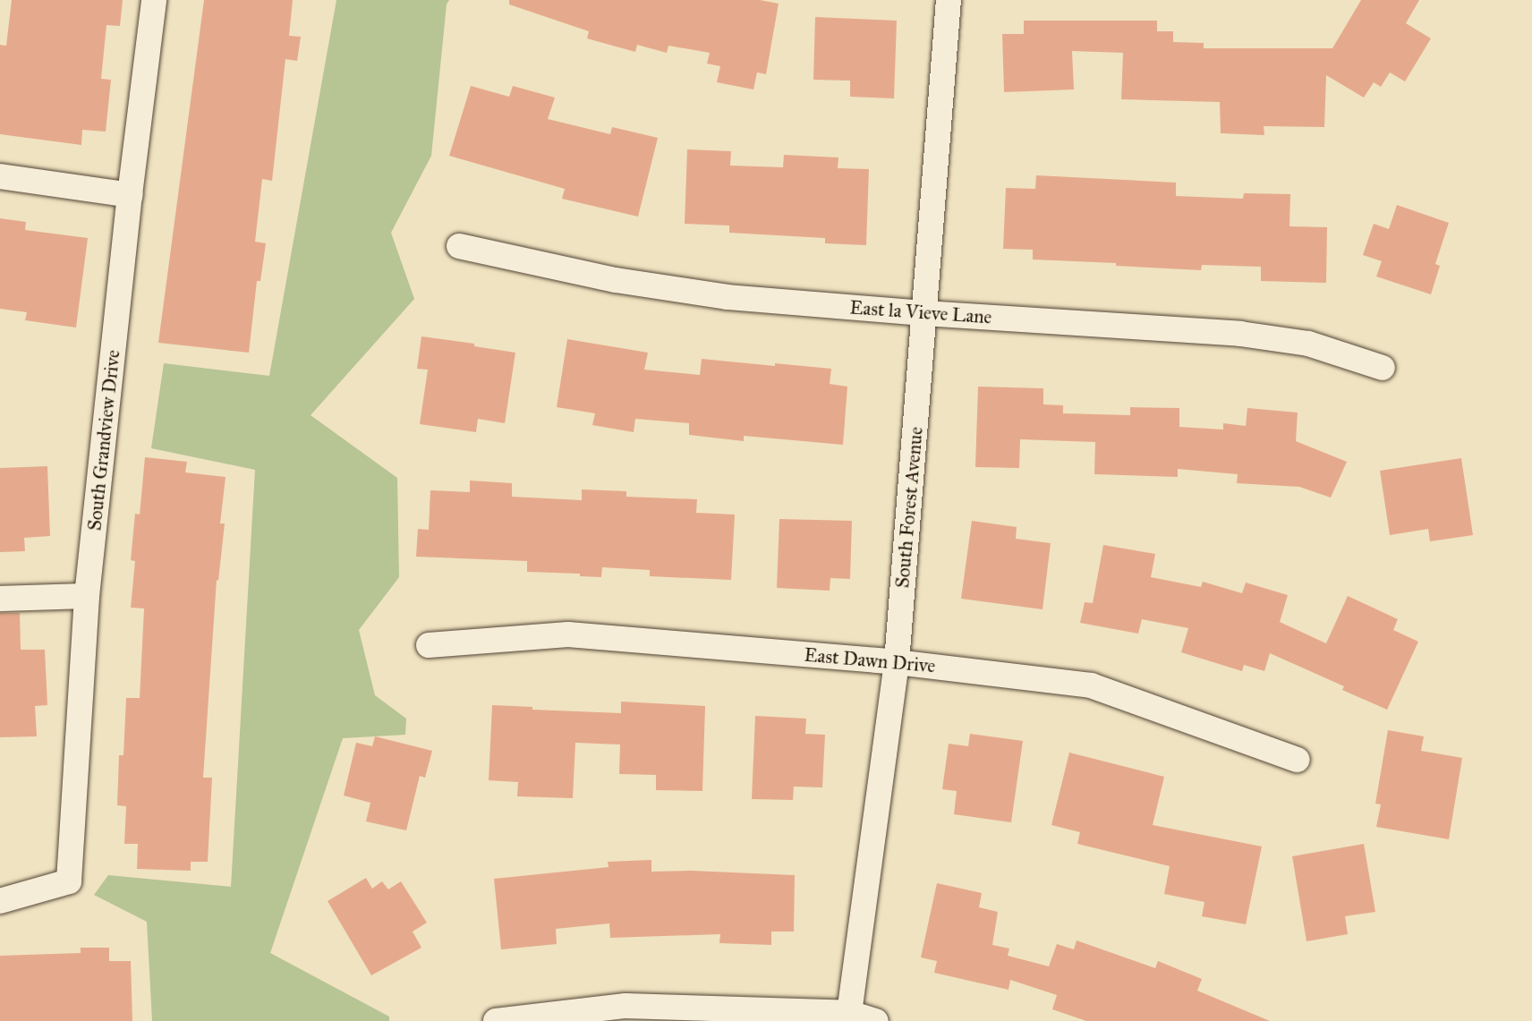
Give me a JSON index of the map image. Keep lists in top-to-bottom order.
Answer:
{
  "streets": {
    "street": [
      "East la Vieve Lane",
      "South Grandview Drive",
      "South Forest Avenue",
      "East Dawn Drive"
    ]
  },
  "crossings": [
    ["East la Vieve Lane", "South Forest Avenue"],
    ["South Forest Avenue", "East Dawn Drive"]
  ]
}
